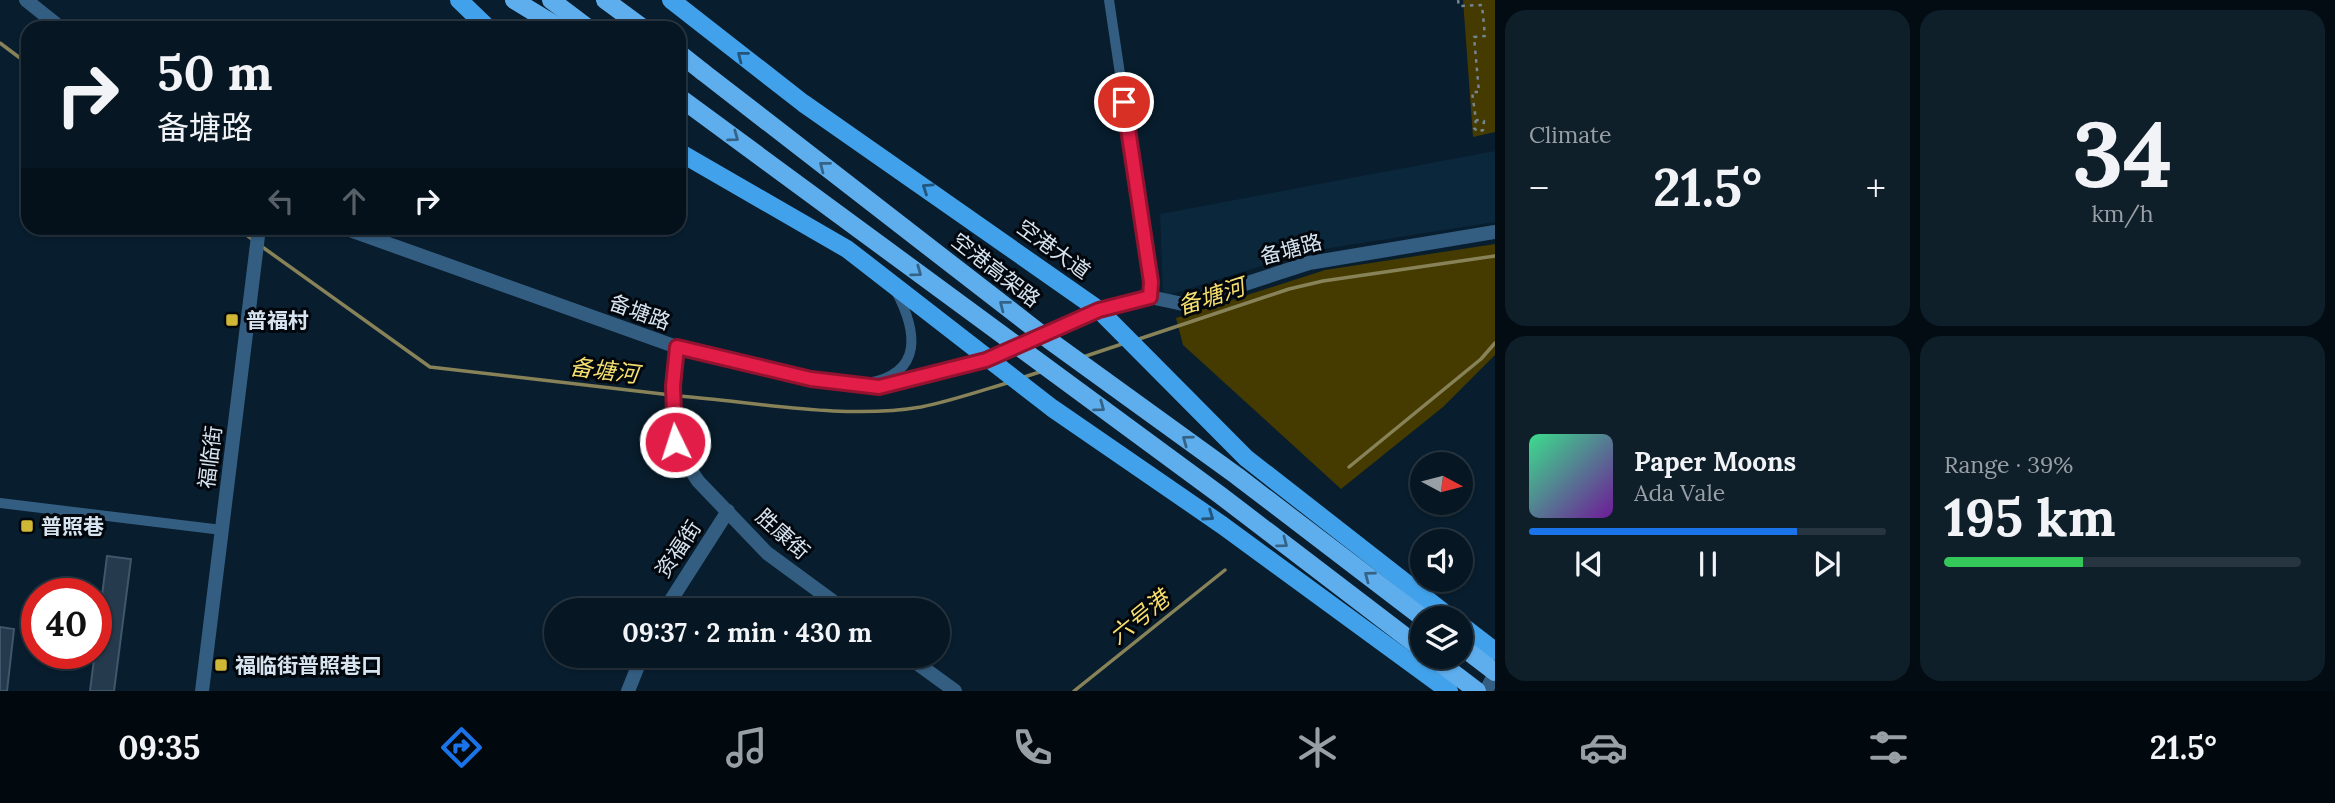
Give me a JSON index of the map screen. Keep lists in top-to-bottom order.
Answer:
{
  "streets": {
    "highway": ["空港高架路"],
    "main road": ["空港大道"],
    "street": [
      "备塘路",
      "福临街",
      "胜康街",
      "资福街"
    ]
  },
  "crossings": [
    ["空港大道", "备塘路"],
    ["备塘路", "胜康街"],
    ["胜康街", "资福街"]
  ],
  "water": ["备塘河", "六号港"],
  "places": {
    "transit": ["普福村", "普照巷", "福临街普照巷口"]
  },
  "north": "right",
  "page": {
    "tile": [
      "Climate",
      ["34", "km/h"],
      ["Range · 39%", "195 km"]
    ],
    "turn": ["50 m", "备塘路"],
    "heat": ["−", "21.5°", "+"],
    "song": ["Paper Moons", "Ada Vale"],
    "limit": "40",
    "trip": "09:37 · 2 min · 430 m",
    "tabs": ["09:35", "21.5°"]
  }
}
